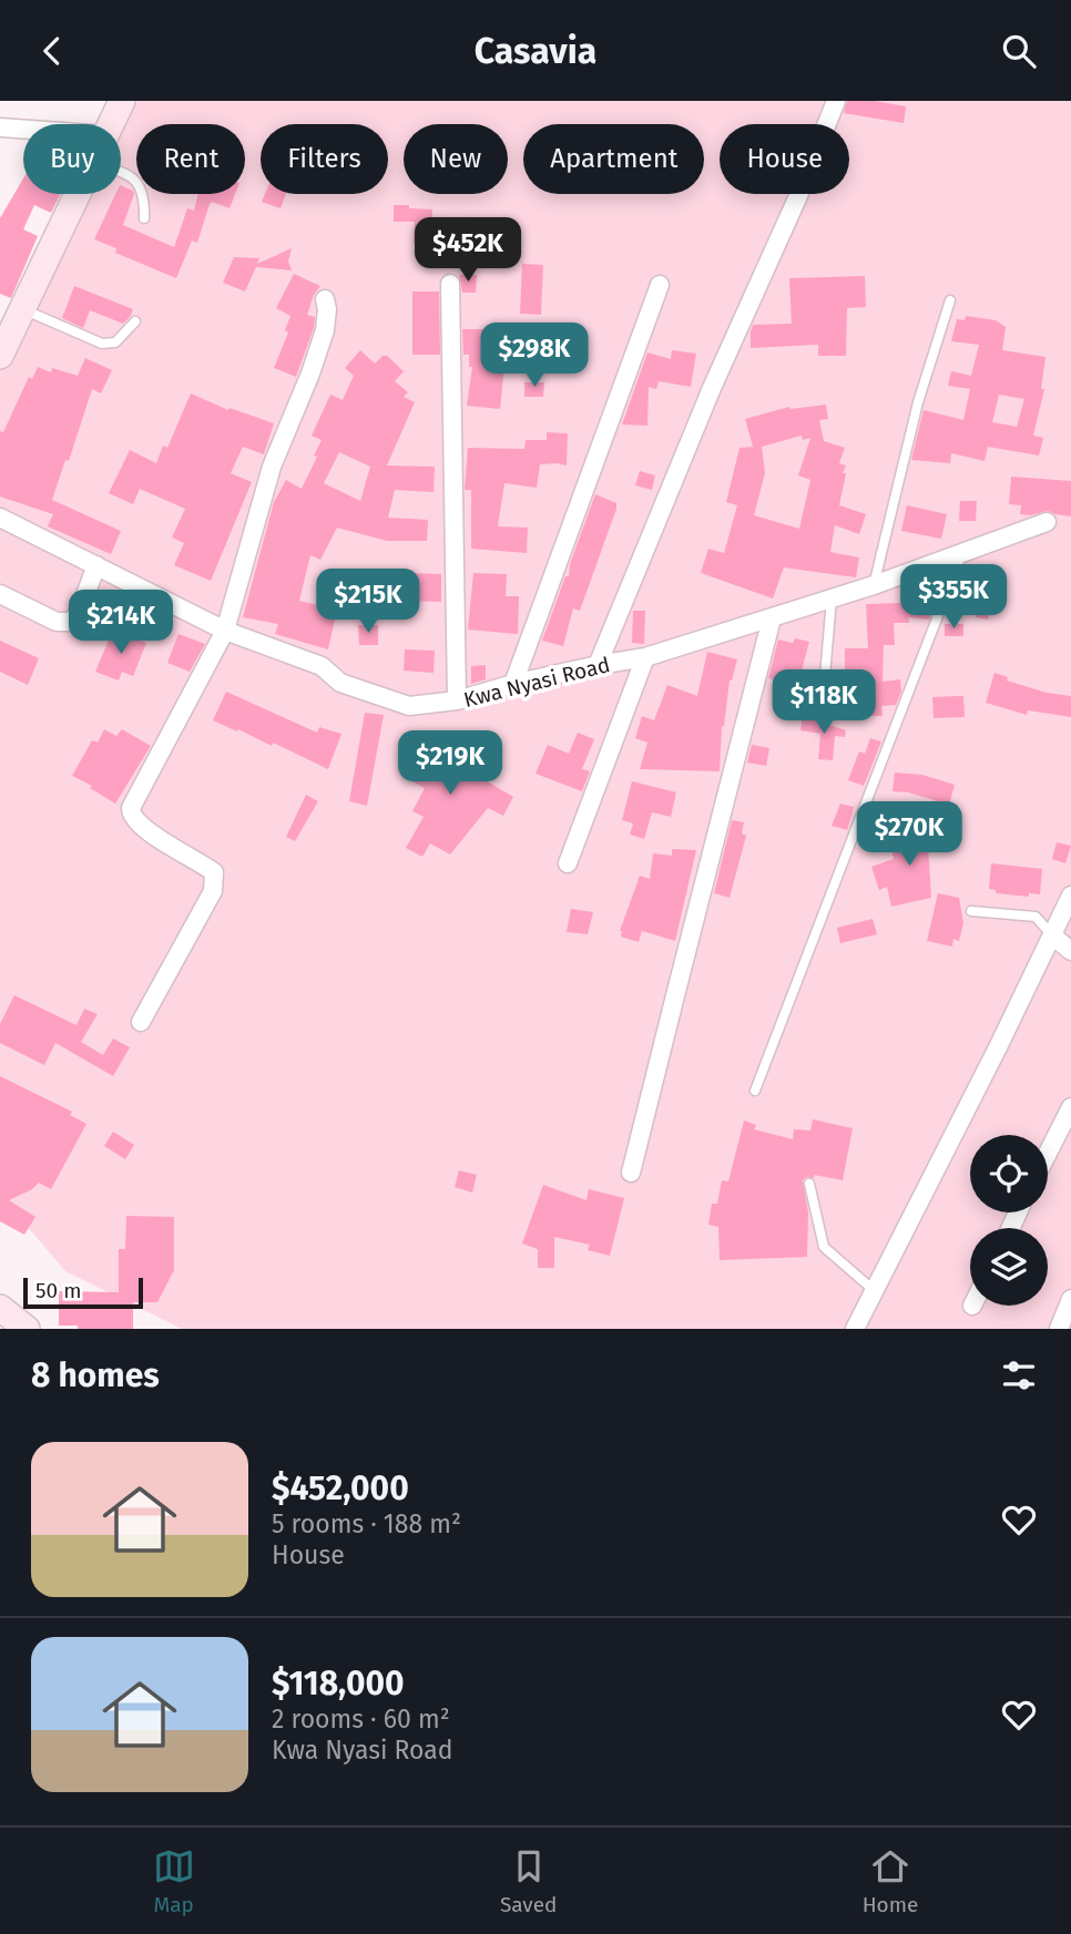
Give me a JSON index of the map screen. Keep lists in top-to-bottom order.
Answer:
{
  "streets": {
    "street": ["Kwa Nyasi Road"]
  },
  "scale_bar": "50 m",
  "page": {
    "header": "Casavia",
    "chip": [
      "Buy",
      "Rent",
      "Filters",
      "New",
      "Apartment",
      "House"
    ],
    "price": [
      "$452K",
      "$298K",
      "$355K",
      "$215K",
      "$214K",
      "$118K",
      "$219K",
      "$270K"
    ],
    "scale": "50 m",
    "heading": "8 homes",
    "list": [
      {
        "name": "$452,000",
        "note": "5 rooms · 188 m² · House"
      },
      {
        "name": "$118,000",
        "note": "2 rooms · 60 m² · Kwa Nyasi Road"
      }
    ],
    "tabs": ["Map", "Saved", "Home"]
  }
}
